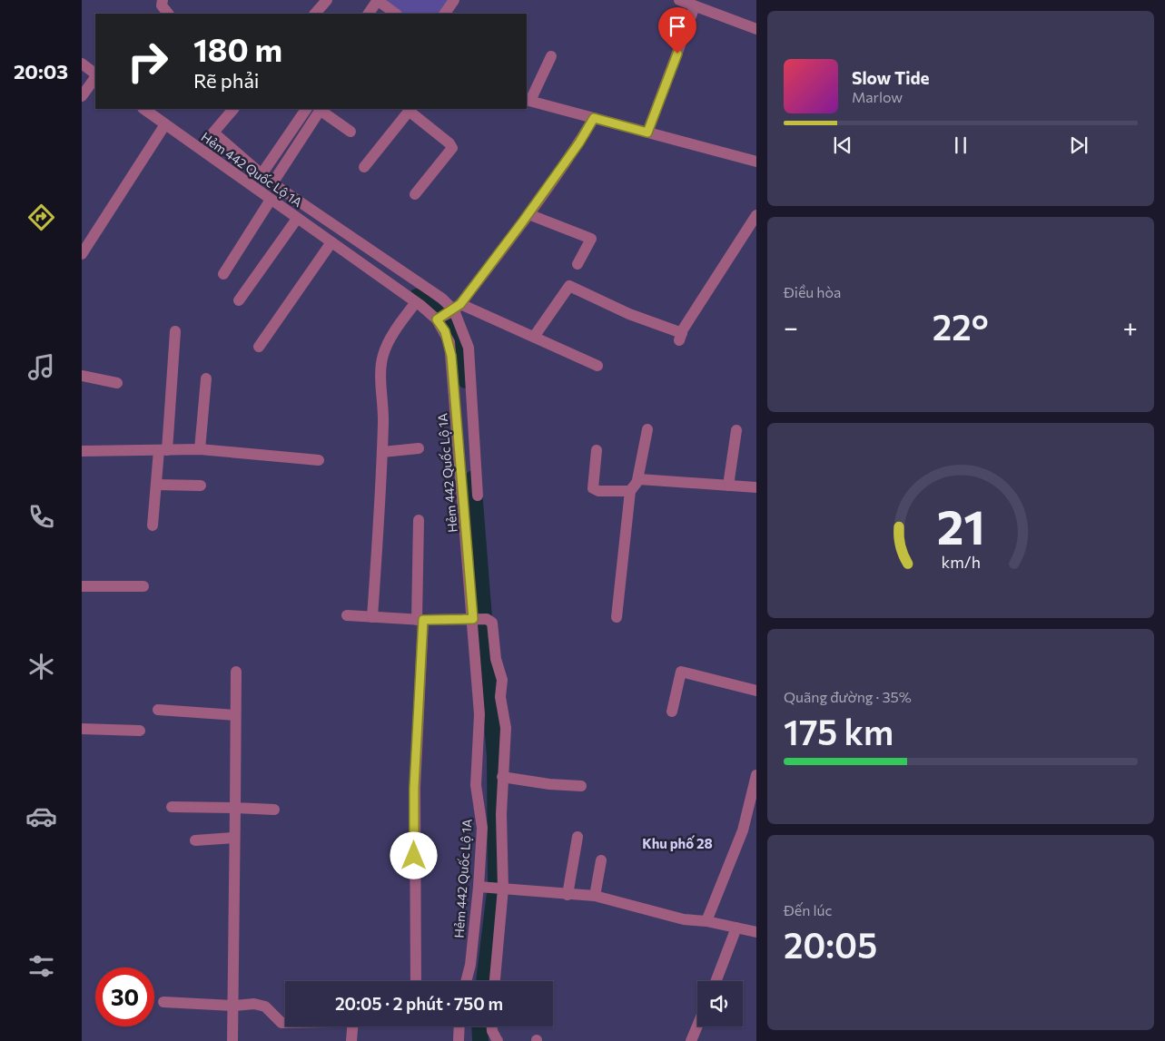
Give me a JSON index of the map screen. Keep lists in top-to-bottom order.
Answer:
{
  "streets": {
    "street": ["Hẻm 442 Quốc Lộ 1A"]
  },
  "districts": ["Khu phố 28"],
  "page": {
    "tabs": "20:03",
    "turn": ["180 m", "Rẽ phải"],
    "song": ["Slow Tide", "Marlow"],
    "tile": [
      "Điều hòa",
      ["Quãng đường · 35%", "175 km"],
      ["Đến lúc", "20:05"]
    ],
    "heat": ["−", "22°", "+"],
    "limit": "30",
    "trip": "20:05 · 2 phút · 750 m",
    "gauge": ["21", "km/h"]
  }
}
